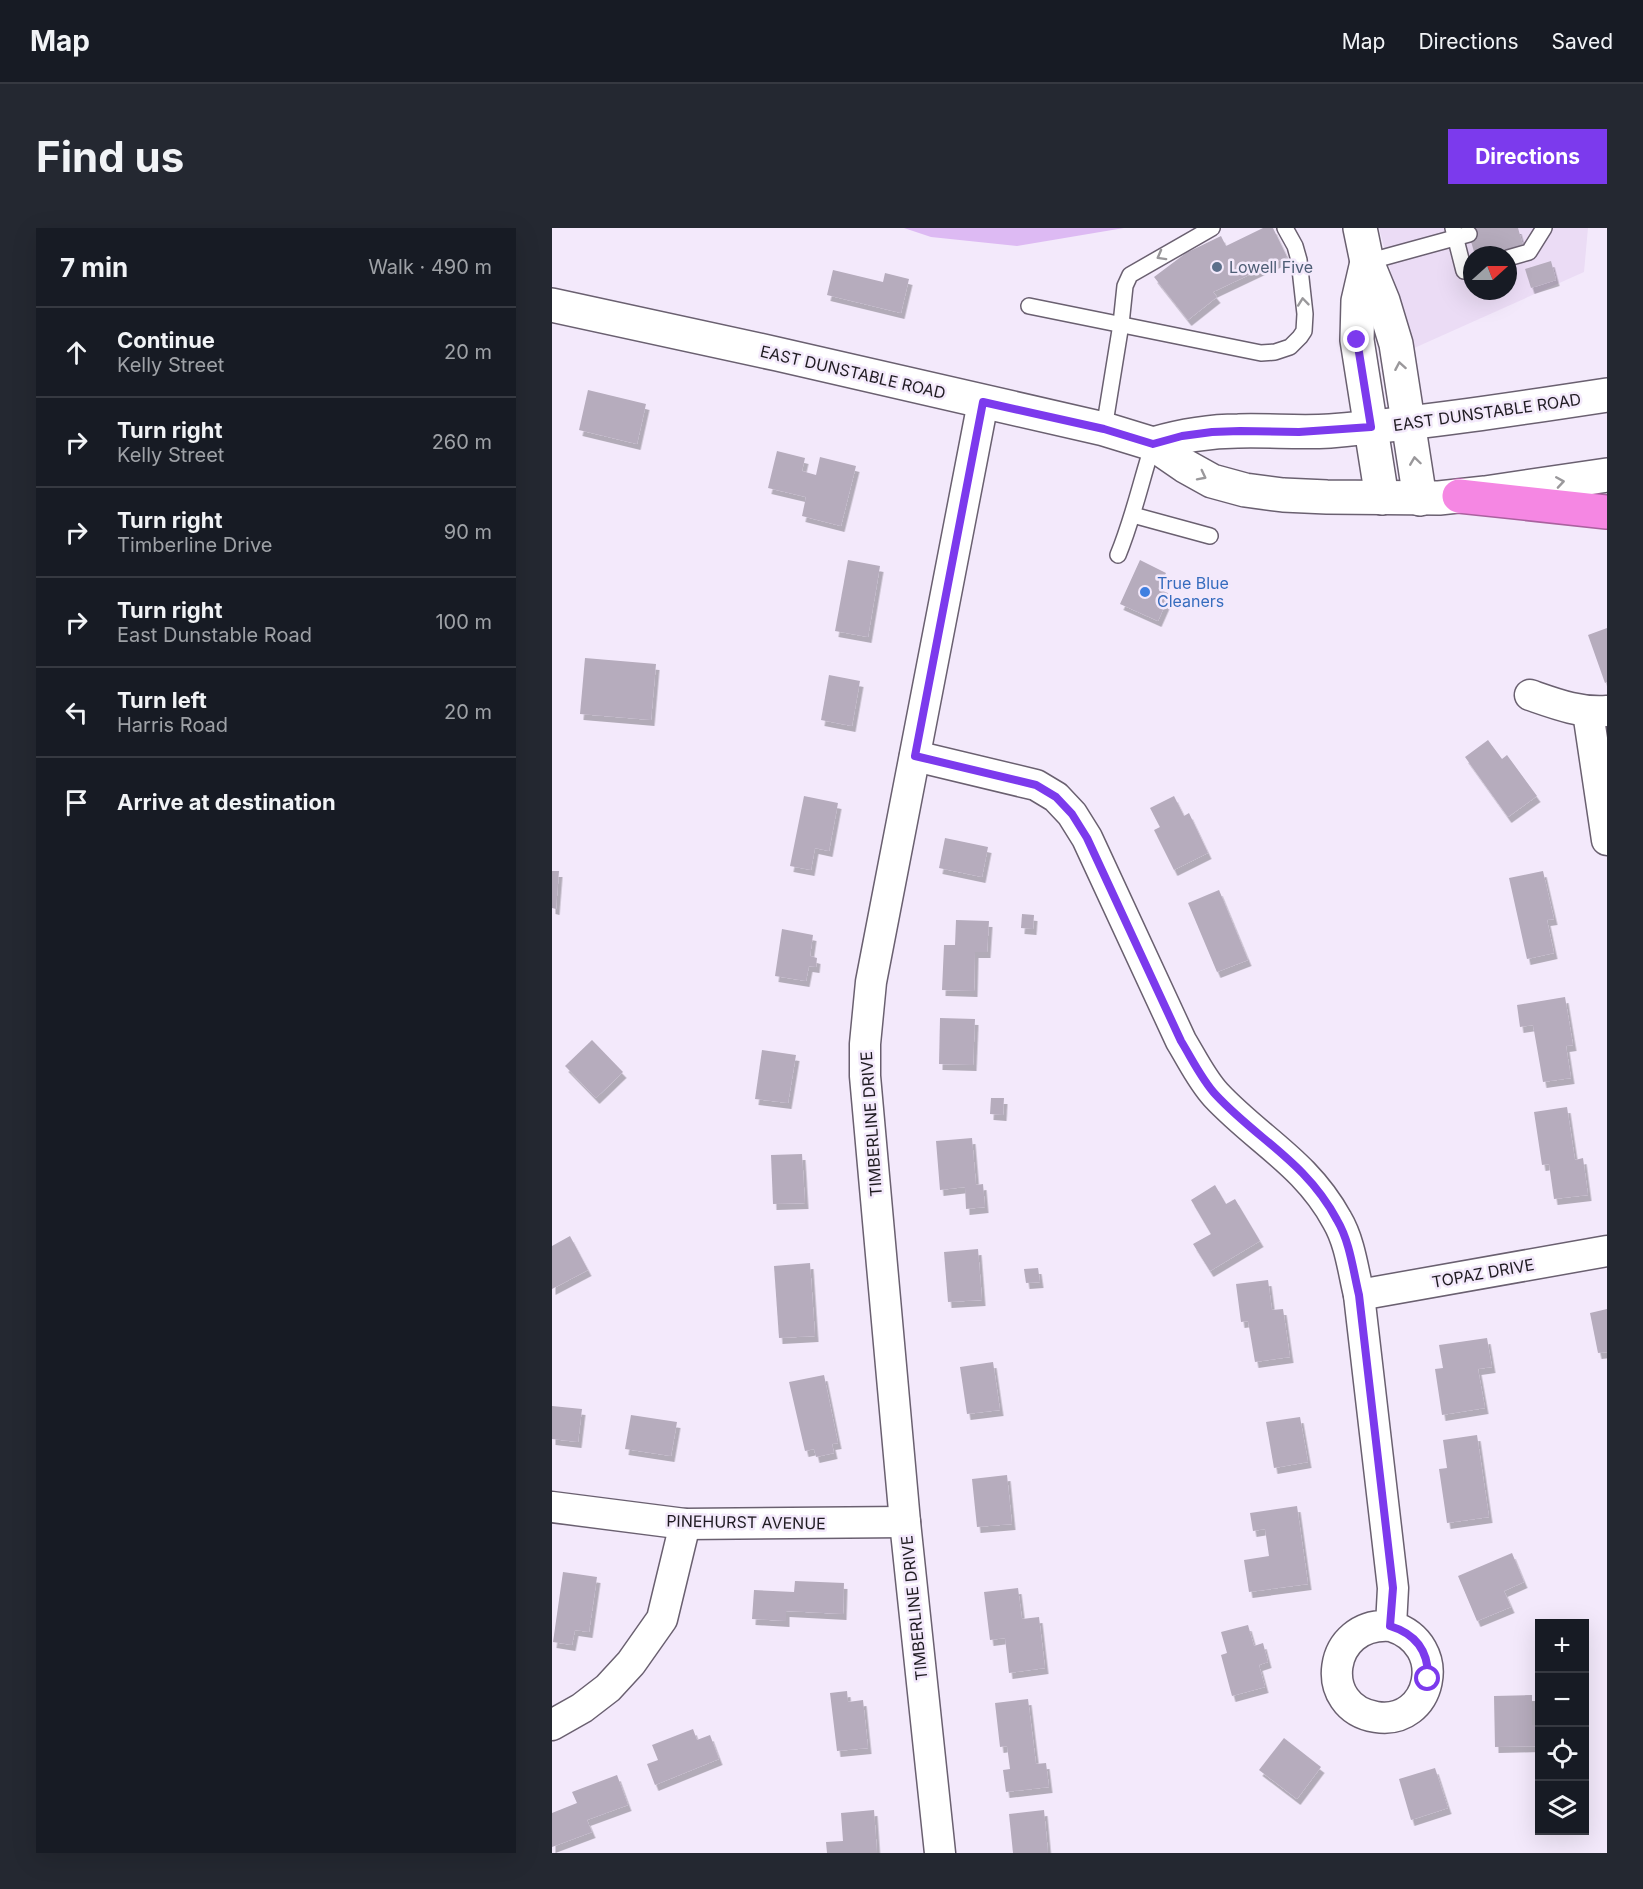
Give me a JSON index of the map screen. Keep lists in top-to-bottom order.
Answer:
{
  "streets": {
    "street": [
      "EAST DUNSTABLE ROAD",
      "TIMBERLINE DRIVE",
      "TOPAZ DRIVE",
      "PINEHURST AVENUE"
    ]
  },
  "crossings": [
    ["EAST DUNSTABLE ROAD", "TIMBERLINE DRIVE"],
    ["TIMBERLINE DRIVE", "PINEHURST AVENUE"]
  ],
  "places": ["Lowell Five", "True Blue Cleaners"],
  "north": "right",
  "page": {
    "header": "Map",
    "nav": ["Map", "Directions", "Saved"],
    "buttons": "Directions",
    "title": "Find us",
    "heading": ["7 min", "Walk · 490 m"],
    "list": [
      ["Continue", "Kelly Street", "20 m"],
      ["Turn right", "Kelly Street", "260 m"],
      ["Turn right", "Timberline Drive", "90 m"],
      ["Turn right", "East Dunstable Road", "100 m"],
      ["Turn left", "Harris Road", "20 m"],
      "Arrive at destination"
    ],
    "map_buttons": ["+", "−"]
  }
}
